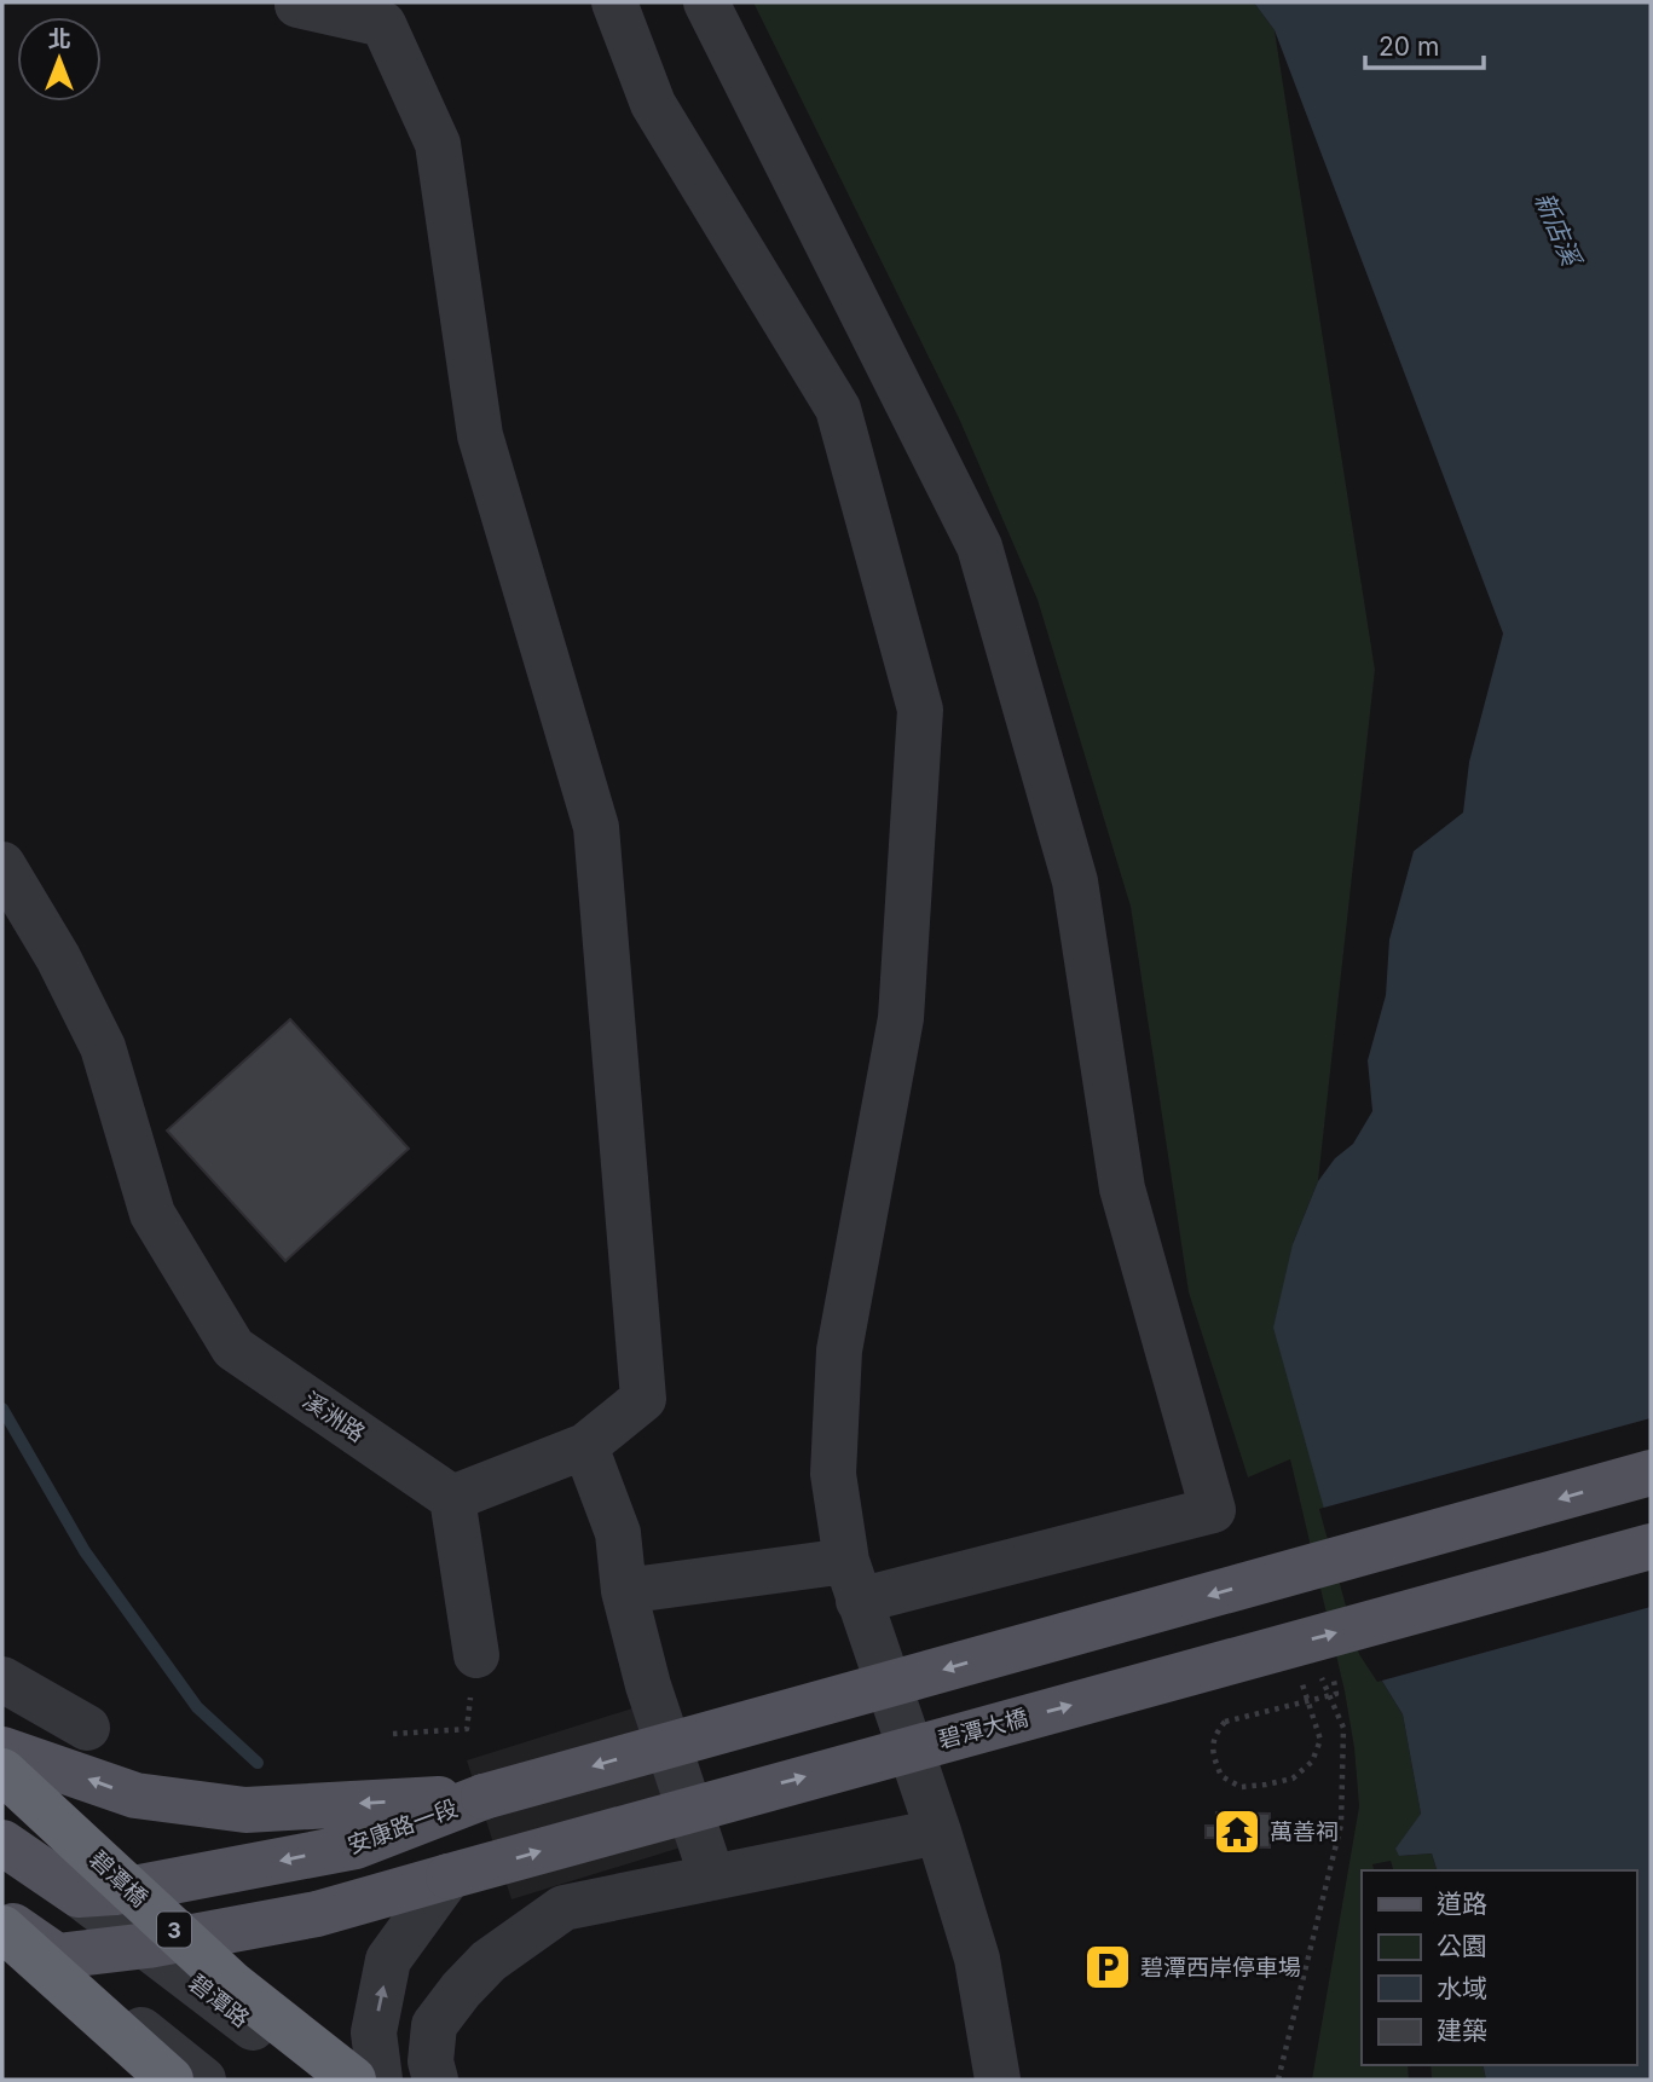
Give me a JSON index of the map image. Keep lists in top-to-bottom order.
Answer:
{
  "streets": {
    "highway": ["碧潭橋", "3"],
    "main road": ["碧潭大橋", "安康路一段"],
    "street": ["溪洲路", "碧潭路"]
  },
  "crossings": [
    ["碧潭大橋", "碧潭路"],
    ["安康路一段", "碧潭路"]
  ],
  "one_way": ["安康路一段"],
  "water": ["新店溪"],
  "places": {
    "temple": ["萬善祠"],
    "parking": ["碧潭西岸停車場"]
  },
  "legend": [
    "道路",
    "公園",
    "水域",
    "建築"
  ],
  "scale_bar": "20 m",
  "north": "top"
}
